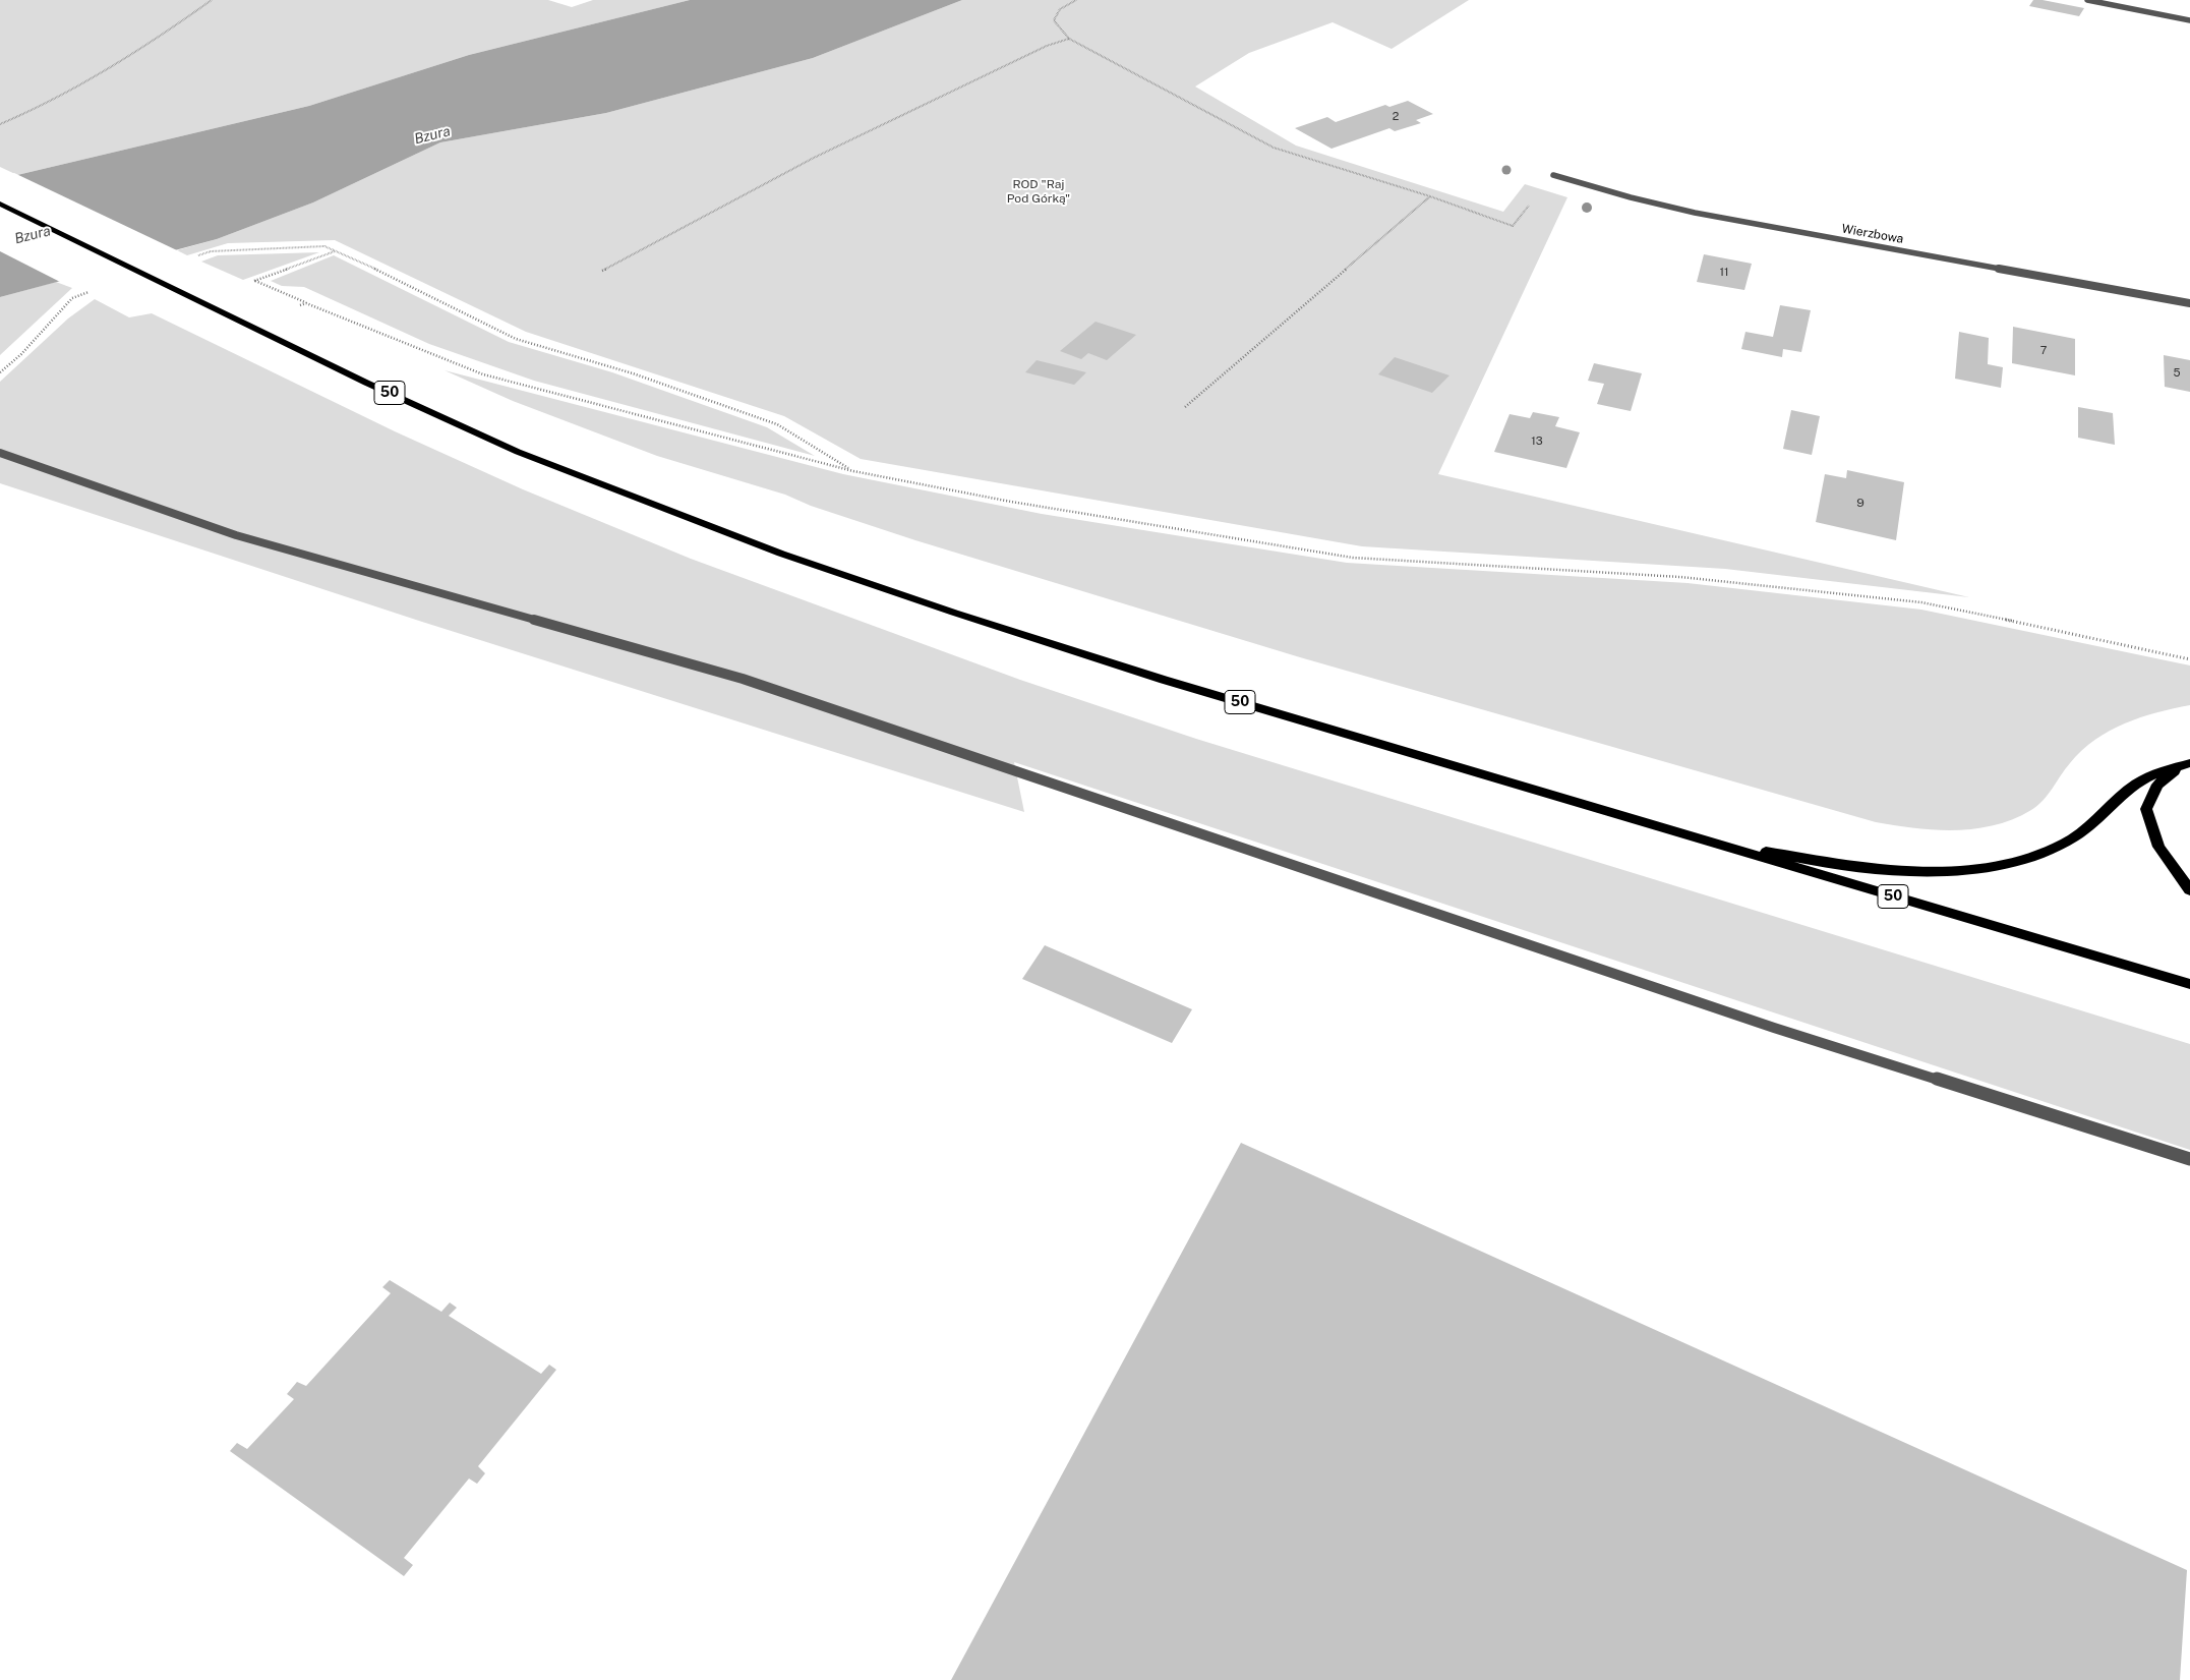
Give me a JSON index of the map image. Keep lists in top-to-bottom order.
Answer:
{
  "streets": {
    "main road": ["50"],
    "street": ["Wierzbowa"]
  },
  "water": ["Bzura"],
  "parks": ["ROD \"Raj Pod Górką\""],
  "house_numbers": [
    "2",
    "11",
    "7",
    "5",
    "13",
    "9"
  ]
}
